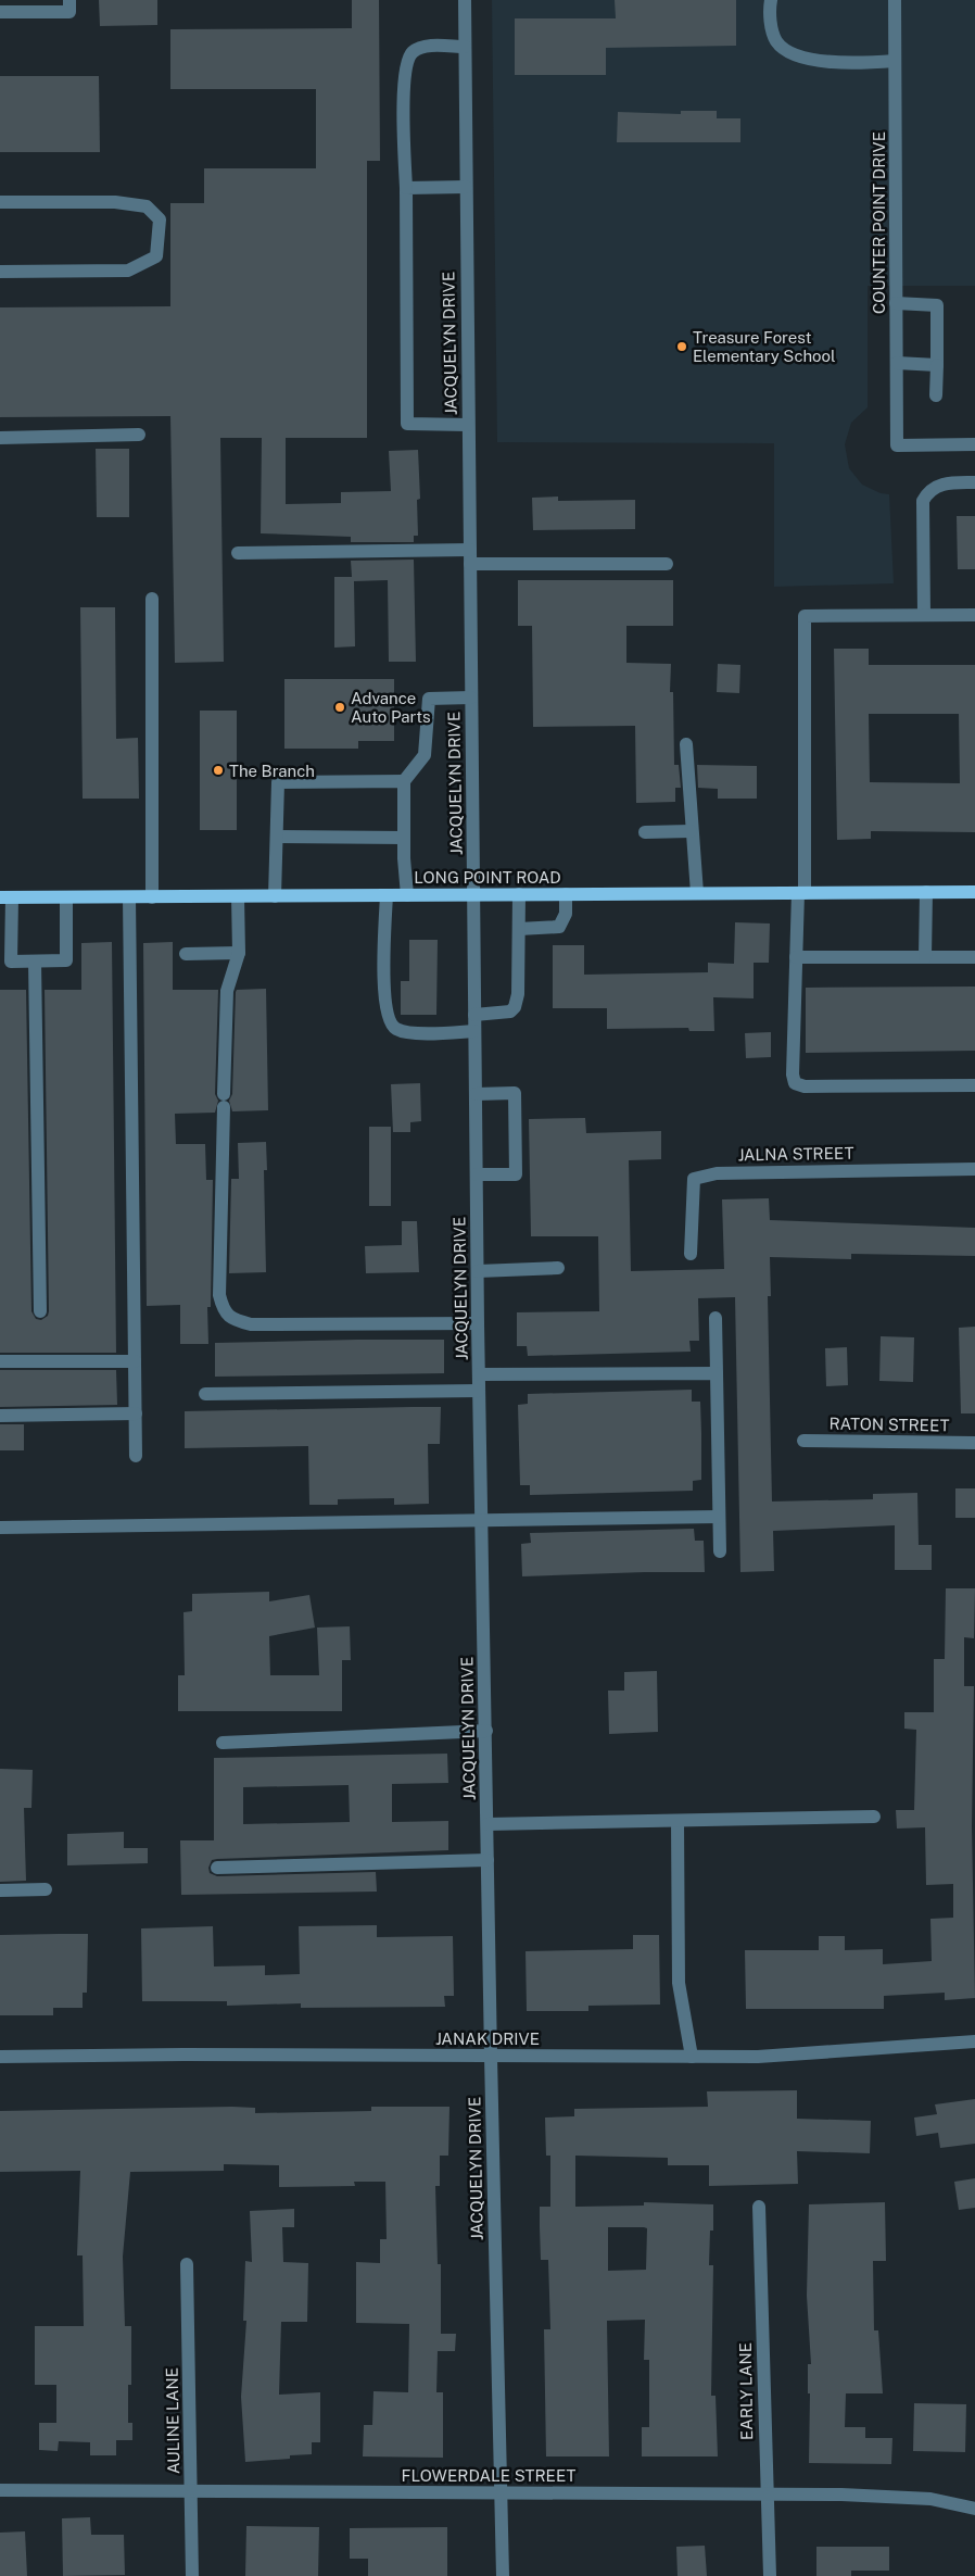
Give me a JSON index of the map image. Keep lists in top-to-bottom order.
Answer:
{
  "streets": {
    "main road": ["LONG POINT ROAD"],
    "street": [
      "COUNTER POINT DRIVE",
      "JACQUELYN DRIVE",
      "JALNA STREET",
      "RATON STREET",
      "JANAK DRIVE",
      "EARLY LANE",
      "AULINE LANE",
      "FLOWERDALE STREET"
    ]
  },
  "crossings": [
    ["JACQUELYN DRIVE", "LONG POINT ROAD"],
    ["JACQUELYN DRIVE", "JANAK DRIVE"],
    ["JACQUELYN DRIVE", "FLOWERDALE STREET"],
    ["EARLY LANE", "FLOWERDALE STREET"],
    ["AULINE LANE", "FLOWERDALE STREET"]
  ],
  "places": ["Treasure Forest Elementary School", "Advance Auto Parts", "The Branch"]
}
